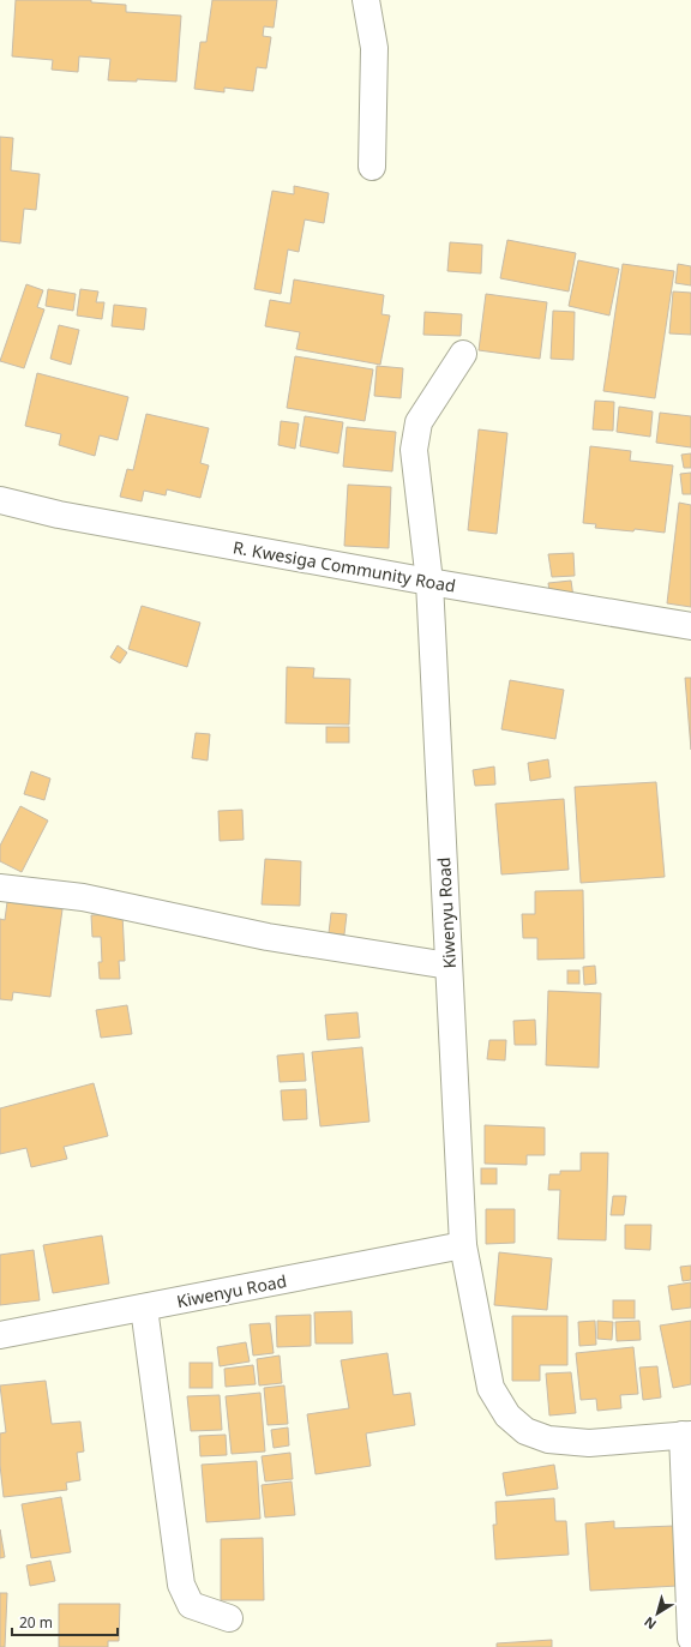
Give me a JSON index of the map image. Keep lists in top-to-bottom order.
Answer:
{
  "streets": {
    "street": ["R. Kwesiga Community Road", "Kiwenyu Road"]
  },
  "crossings": [
    ["R. Kwesiga Community Road", "Kiwenyu Road"]
  ],
  "scale_bar": "20 m",
  "north": "bottom left"
}
